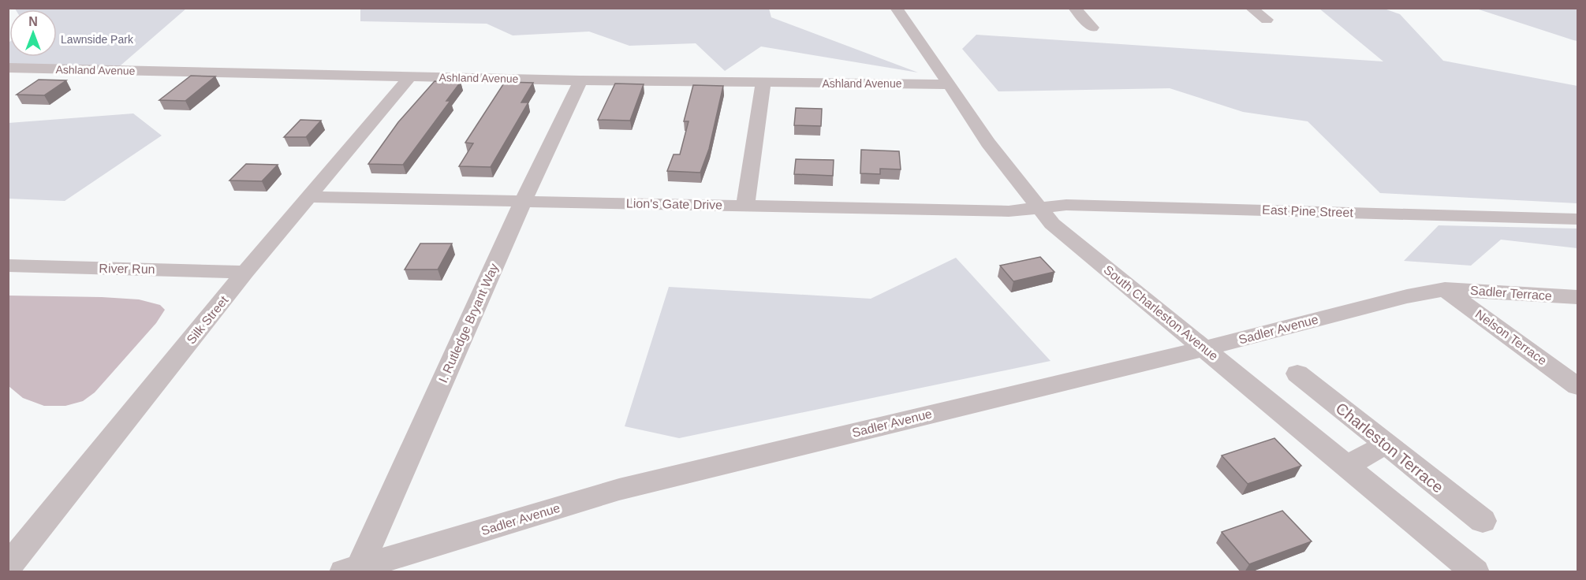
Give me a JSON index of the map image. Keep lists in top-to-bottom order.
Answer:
{
  "streets": {
    "street": [
      "Ashland Avenue",
      "Lion's Gate Drive",
      "East Pine Street",
      "River Run",
      "Sadler Terrace",
      "South Charleston Avenue",
      "Silk Street",
      "I. Rutledge Bryant Way",
      "Sadler Avenue",
      "Nelson Terrace",
      "Charleston Terrace"
    ]
  },
  "crossings": [
    ["Ashland Avenue", "South Charleston Avenue"],
    ["Ashland Avenue", "Silk Street"],
    ["Ashland Avenue", "I. Rutledge Bryant Way"],
    ["Lion's Gate Drive", "East Pine Street"],
    ["Lion's Gate Drive", "South Charleston Avenue"],
    ["Lion's Gate Drive", "Silk Street"],
    ["Lion's Gate Drive", "I. Rutledge Bryant Way"],
    ["East Pine Street", "South Charleston Avenue"],
    ["River Run", "Silk Street"],
    ["Sadler Terrace", "Sadler Avenue"],
    ["Sadler Terrace", "Nelson Terrace"],
    ["South Charleston Avenue", "Sadler Avenue"],
    ["I. Rutledge Bryant Way", "Sadler Avenue"],
    ["Sadler Avenue", "Nelson Terrace"]
  ],
  "parks": ["Lawnside Park"],
  "north": "top"
}
